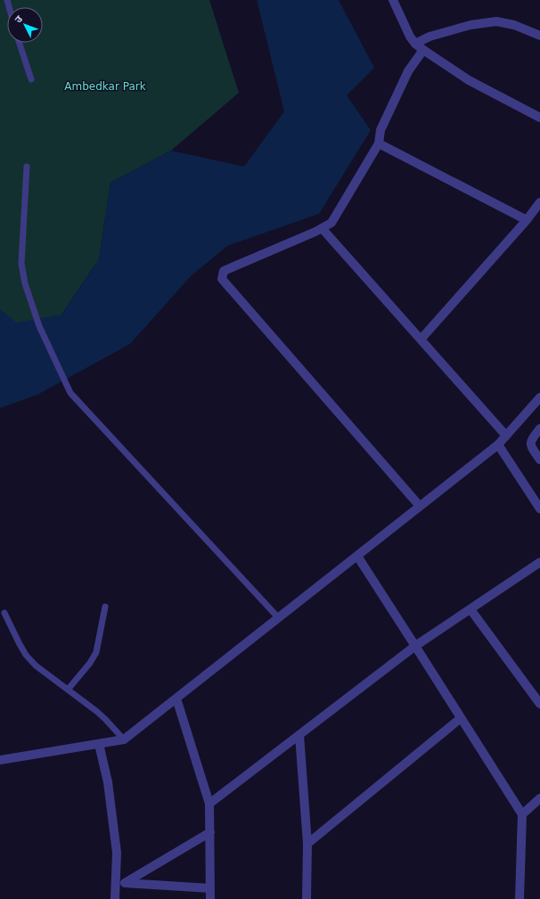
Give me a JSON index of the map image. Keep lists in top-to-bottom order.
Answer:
{
  "parks": ["Ambedkar Park"],
  "north": "top left"
}
